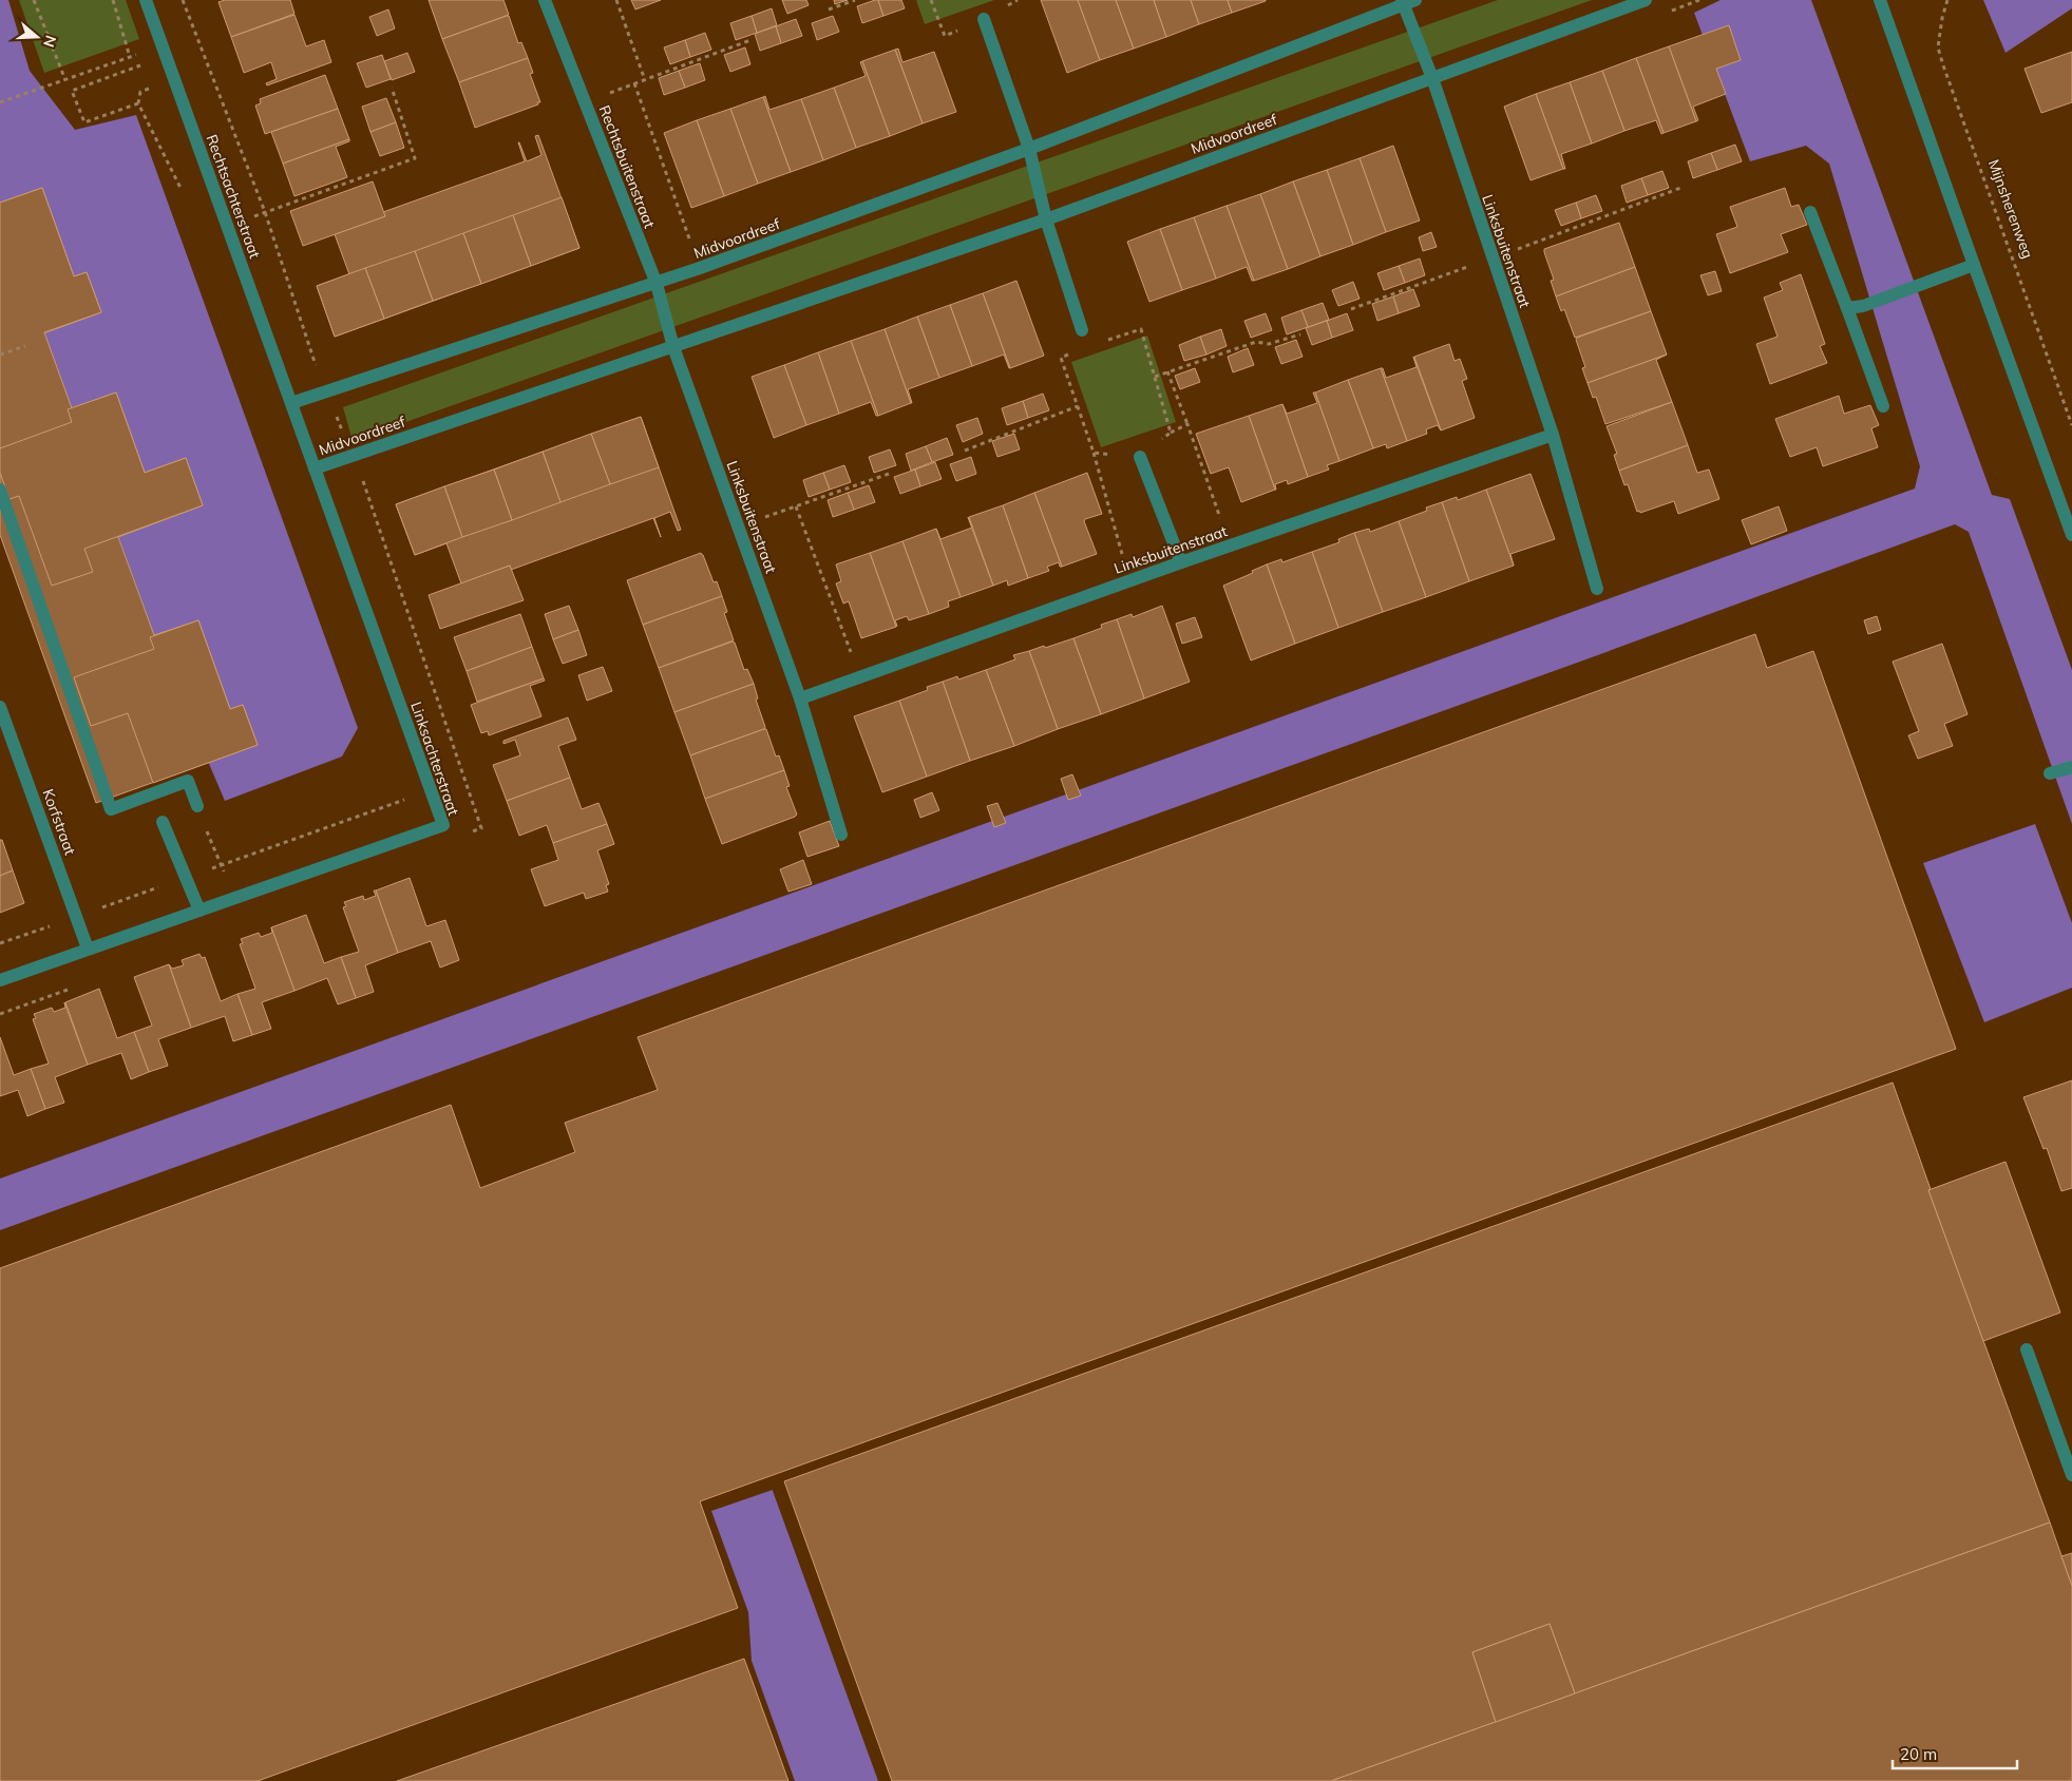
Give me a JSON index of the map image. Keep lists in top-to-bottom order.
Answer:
{
  "streets": {
    "street": [
      "Midvoordreef",
      "Rechtsbuitenstraat",
      "Rechtsachterstraat",
      "Linksbuitenstraat",
      "Linksachterstraat",
      "Korfstraat"
    ],
    "path": ["Mijnsherenweg"]
  },
  "crossings": [
    ["Midvoordreef", "Rechtsbuitenstraat"],
    ["Midvoordreef", "Rechtsachterstraat"],
    ["Midvoordreef", "Linksbuitenstraat"],
    ["Midvoordreef", "Linksachterstraat"],
    ["Rechtsbuitenstraat", "Linksbuitenstraat"],
    ["Linksachterstraat", "Korfstraat"]
  ],
  "scale_bar": "20 m",
  "north": "right"
}
